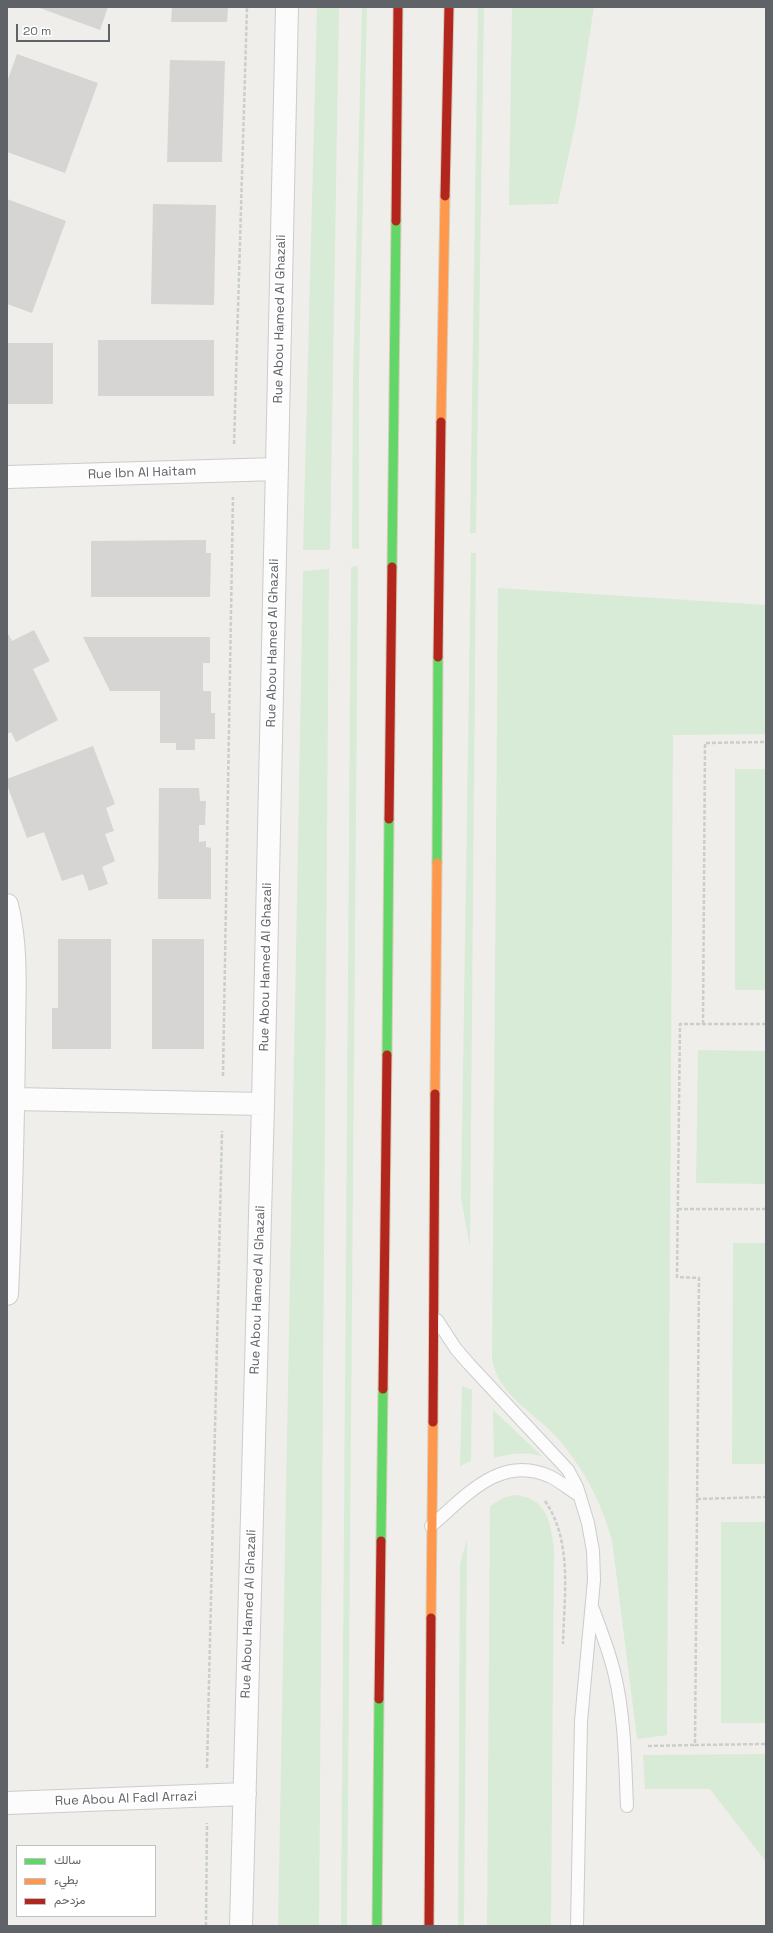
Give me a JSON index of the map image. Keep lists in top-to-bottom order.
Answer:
{
  "streets": {
    "street": ["Rue Abou Hamed Al Ghazali", "Rue Ibn Al Haitam", "Rue Abou Al Fadl Arrazi"]
  },
  "crossings": [
    ["Rue Abou Hamed Al Ghazali", "Rue Ibn Al Haitam"],
    ["Rue Abou Hamed Al Ghazali", "Rue Abou Al Fadl Arrazi"]
  ],
  "legend": ["سالك", "بطيء", "مزدحم"],
  "scale_bar": "20 m"
}
